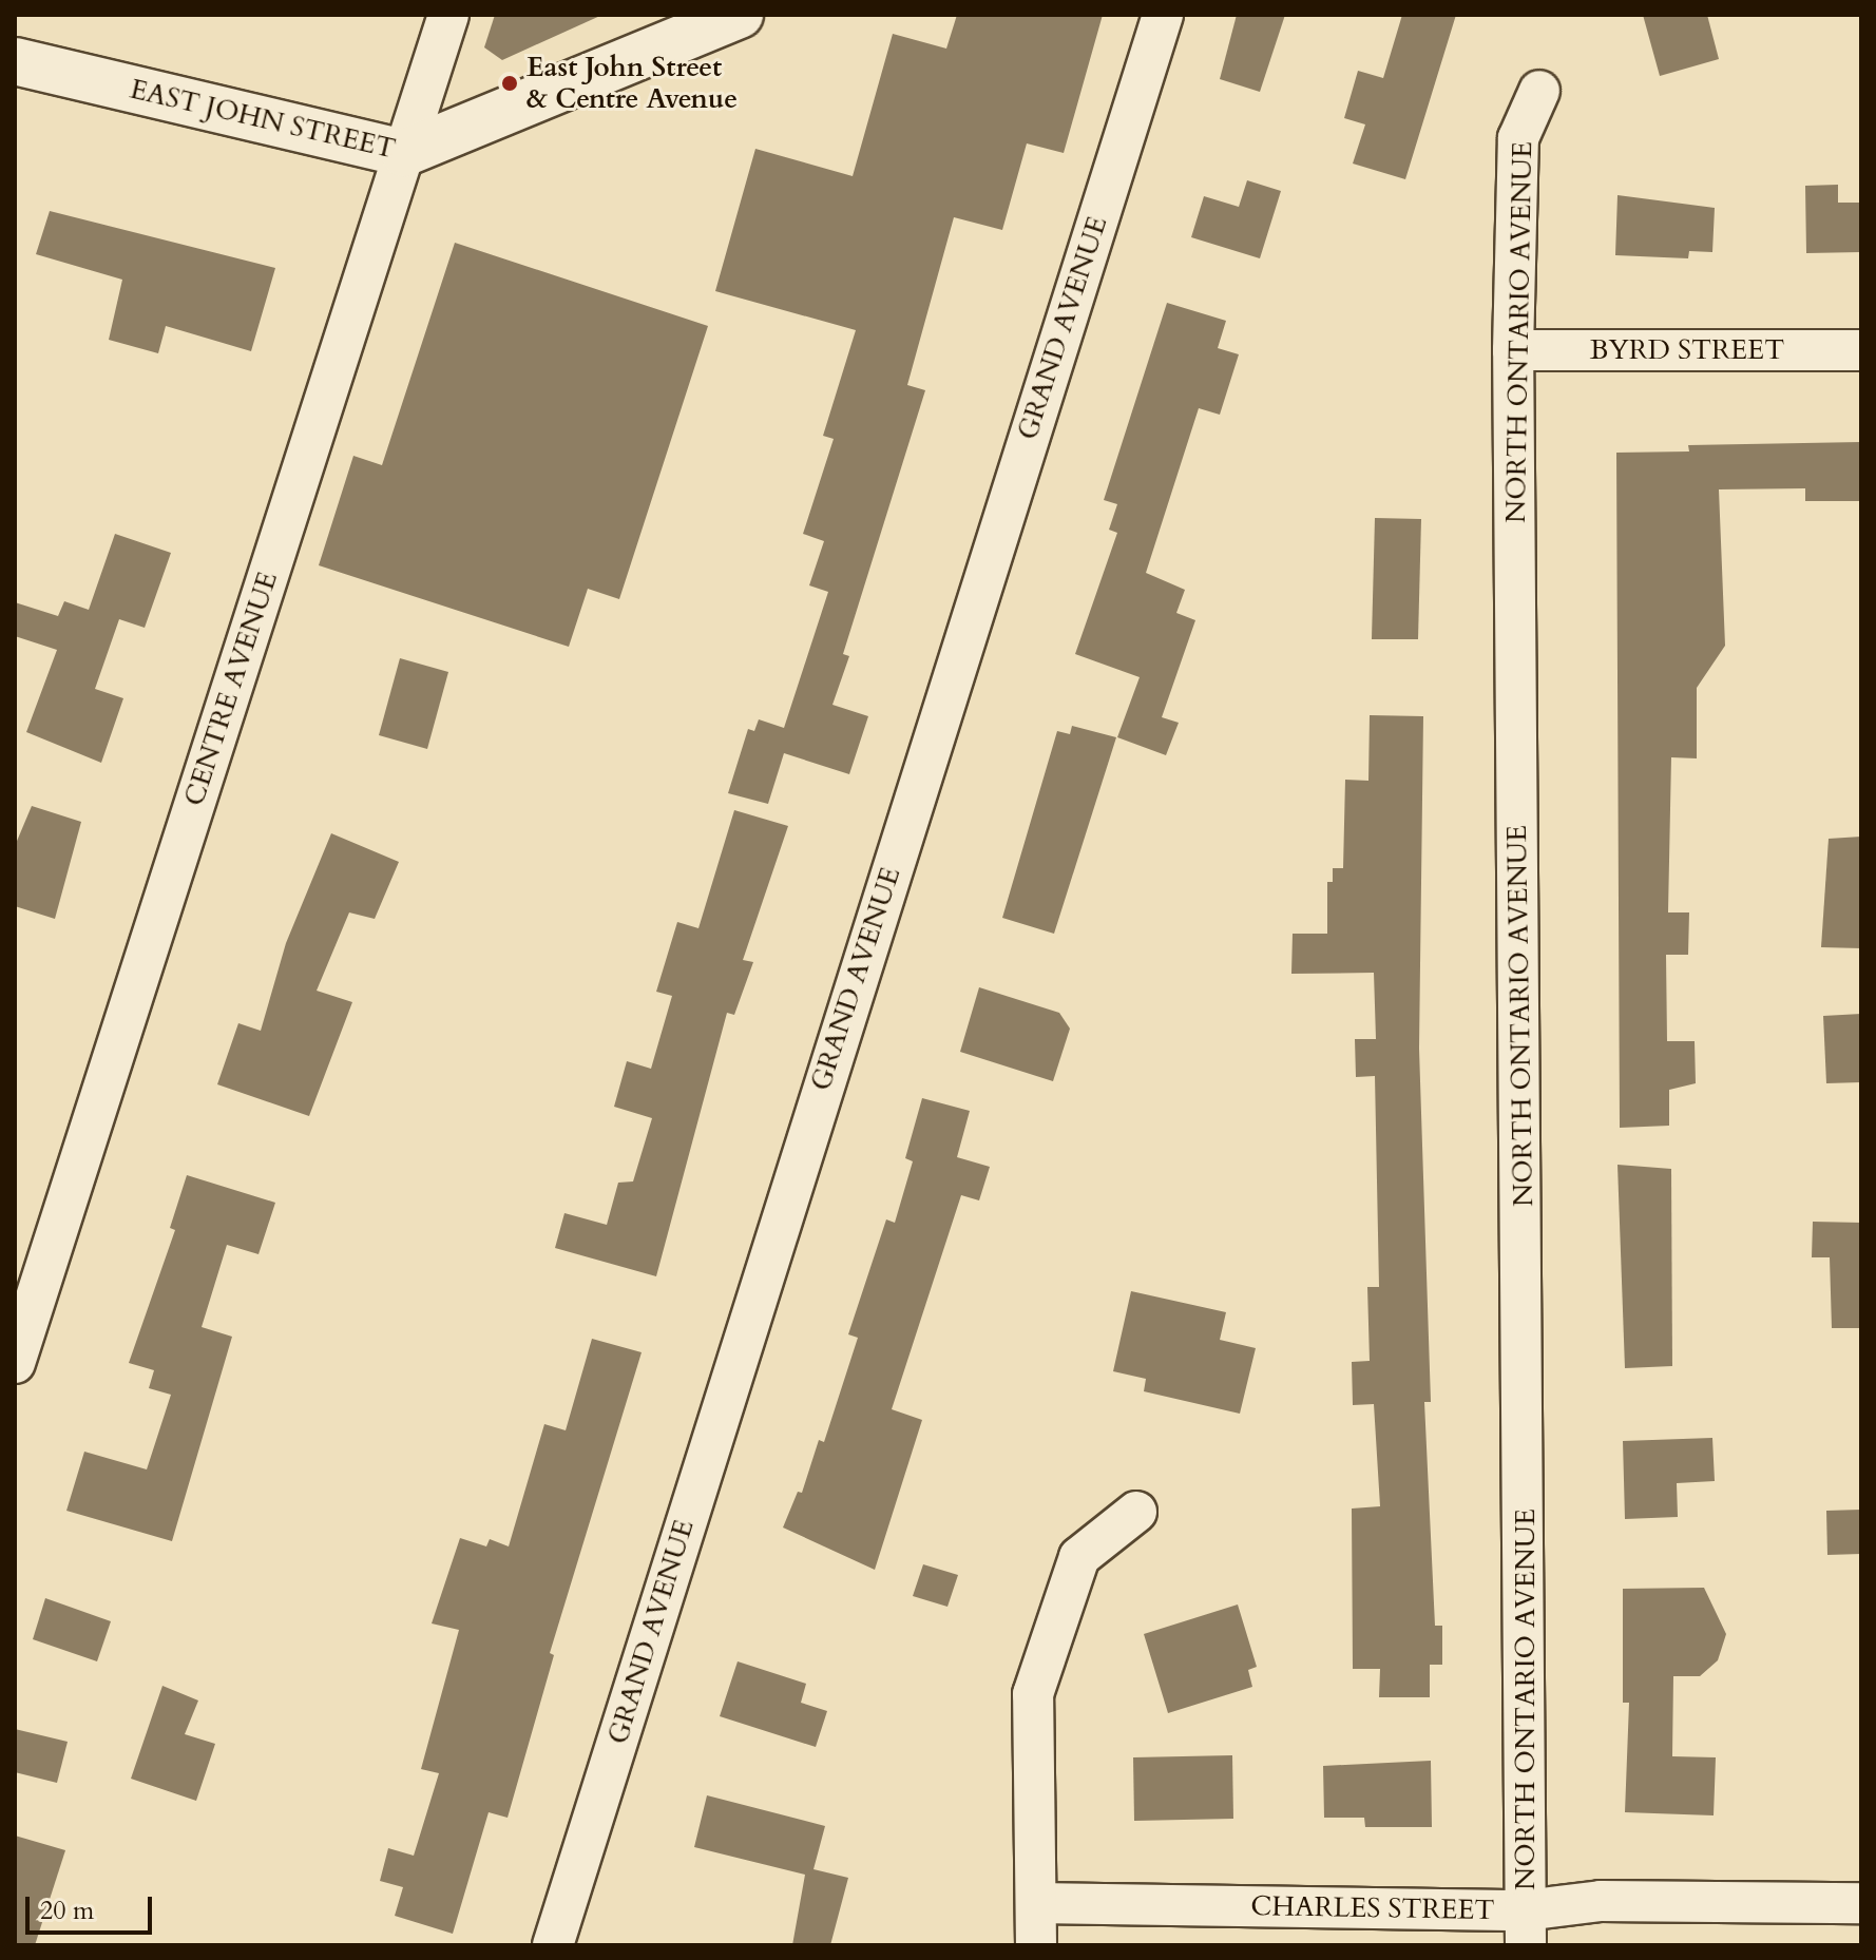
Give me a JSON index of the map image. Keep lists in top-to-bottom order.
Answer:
{
  "streets": {
    "street": [
      "EAST JOHN STREET",
      "GRAND AVENUE",
      "NORTH ONTARIO AVENUE",
      "BYRD STREET",
      "CENTRE AVENUE",
      "CHARLES STREET"
    ]
  },
  "crossings": [
    ["EAST JOHN STREET", "CENTRE AVENUE"],
    ["NORTH ONTARIO AVENUE", "BYRD STREET"],
    ["NORTH ONTARIO AVENUE", "CHARLES STREET"]
  ],
  "places": ["East John Street & Centre Avenue"],
  "scale_bar": "20 m"
}
